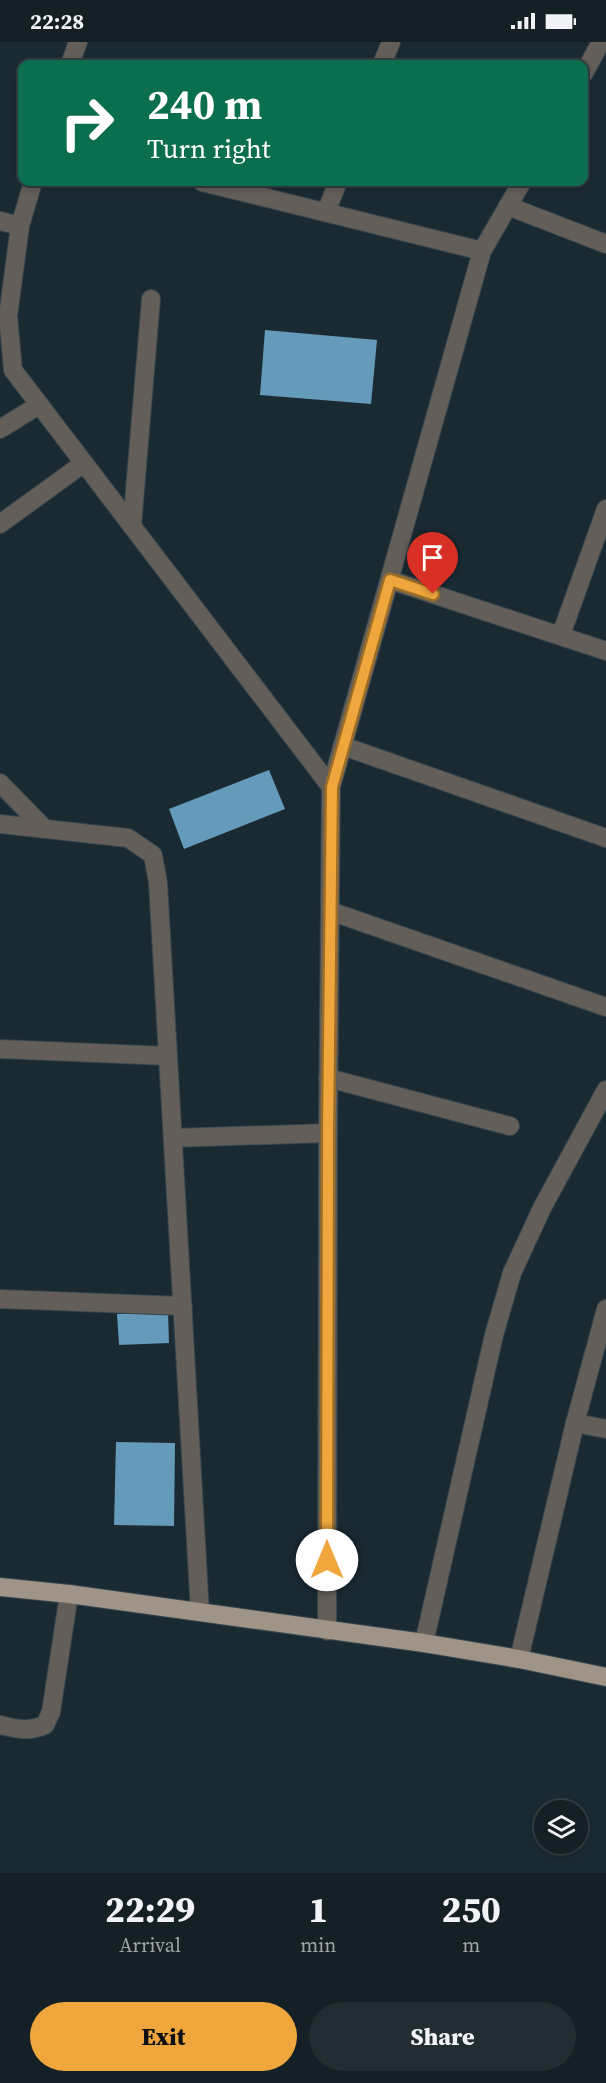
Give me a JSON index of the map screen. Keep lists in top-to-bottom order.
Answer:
{
  "page": {
    "status": "22:28",
    "turn": ["240 m", "Turn right"],
    "eta": [
      "22:29",
      "Arrival",
      "1",
      "min",
      "250",
      "m"
    ],
    "buttons": ["Exit", "Share"]
  }
}
